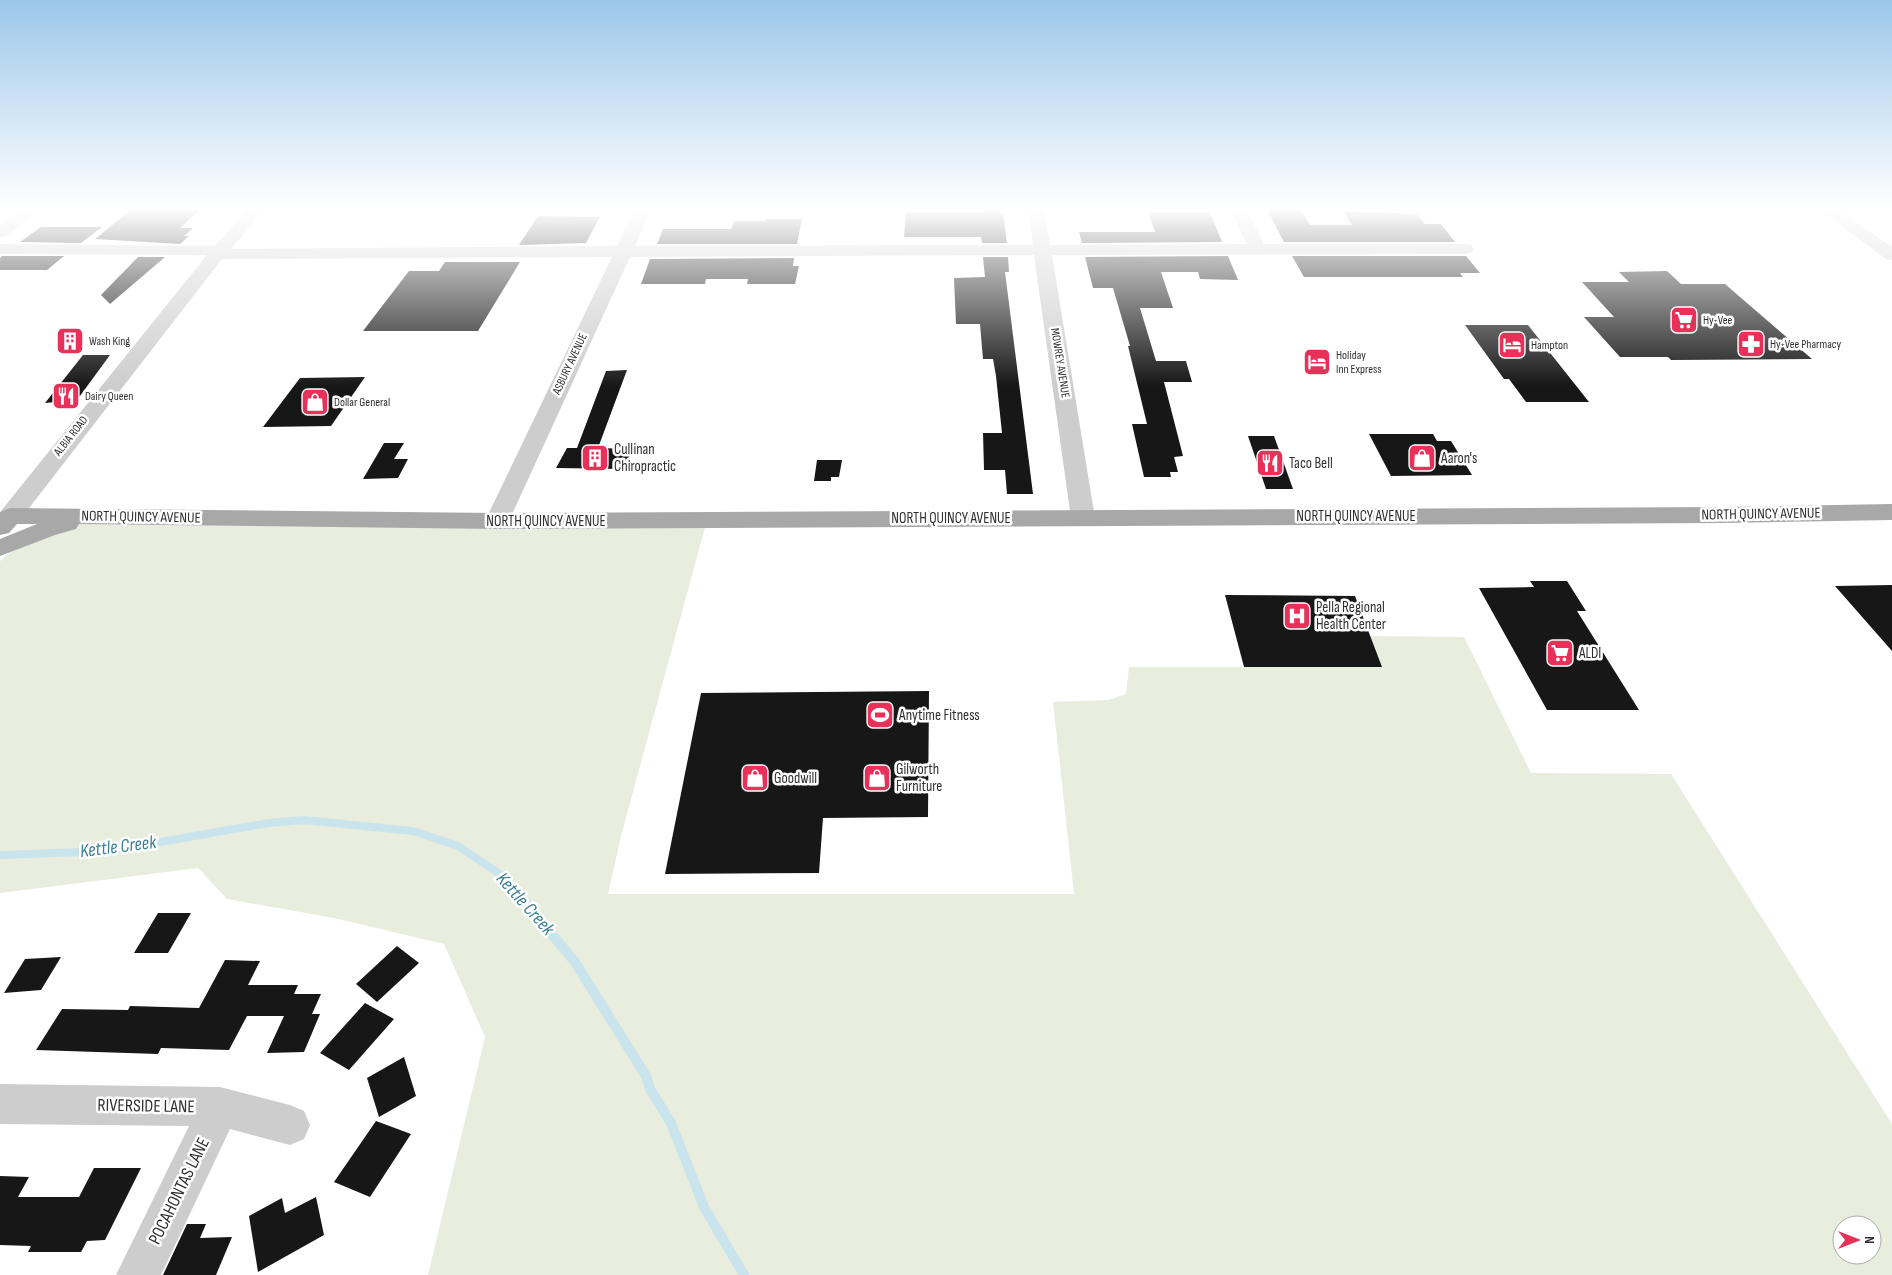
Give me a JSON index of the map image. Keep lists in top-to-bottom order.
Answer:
{
  "streets": {
    "main road": ["NORTH QUINCY AVENUE"],
    "street": [
      "MOWREY AVENUE",
      "ASBURY AVENUE",
      "ALBIA ROAD",
      "RIVERSIDE LANE",
      "POCAHONTAS LANE"
    ]
  },
  "crossings": [
    ["MOWREY AVENUE", "NORTH QUINCY AVENUE"],
    ["ASBURY AVENUE", "NORTH QUINCY AVENUE"],
    ["ALBIA ROAD", "NORTH QUINCY AVENUE"],
    ["RIVERSIDE LANE", "POCAHONTAS LANE"]
  ],
  "water": ["Kettle Creek"],
  "places": {
    "supermarket": ["Hy-Vee", "ALDI"],
    "building": ["Wash King", "Cullinan Chiropractic"],
    "pharmacy": ["Hy-Vee Pharmacy"],
    "hotel": ["Hampton", "Holiday Inn Express"],
    "restaurant": ["Dairy Queen", "Taco Bell"],
    "shop": [
      "Dollar General",
      "Aaron's",
      "Goodwill",
      "Gilworth Furniture"
    ],
    "hospital": ["Pella Regional Health Center"],
    "sports": ["Anytime Fitness"]
  },
  "north": "right"
}
